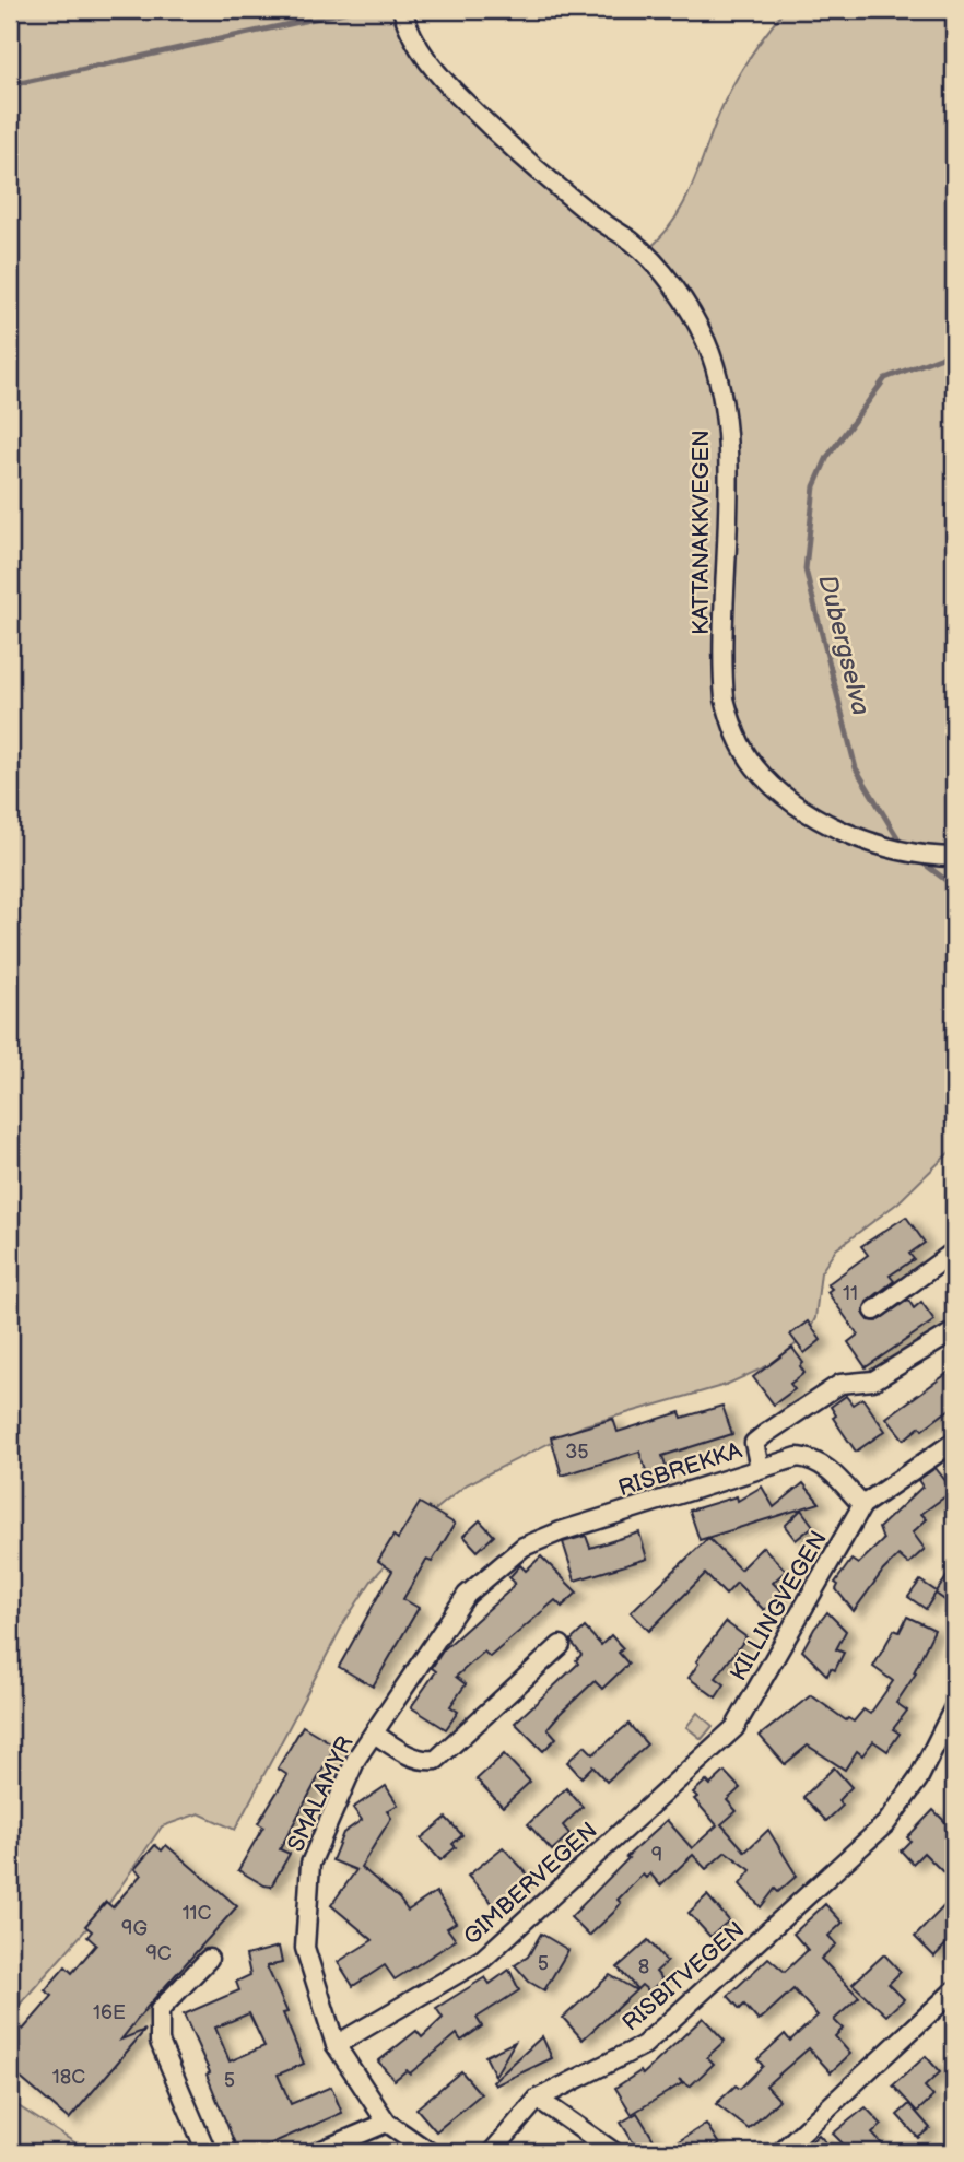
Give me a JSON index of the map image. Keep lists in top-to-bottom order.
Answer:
{
  "streets": {
    "street": [
      "KATTANAKKVEGEN",
      "RISBREKKA",
      "KILLINGVEGEN",
      "SMALAMYR",
      "GIMBERVEGEN",
      "RISBITVEGEN"
    ]
  },
  "crossings": [
    ["RISBREKKA", "SMALAMYR"],
    ["KILLINGVEGEN", "GIMBERVEGEN"],
    ["SMALAMYR", "GIMBERVEGEN"]
  ],
  "water": ["Dubergselva"],
  "house_numbers": [
    "11",
    "35",
    "9",
    "11C",
    "9G",
    "9C",
    "5",
    "8",
    "16E",
    "18C",
    "5"
  ]
}
